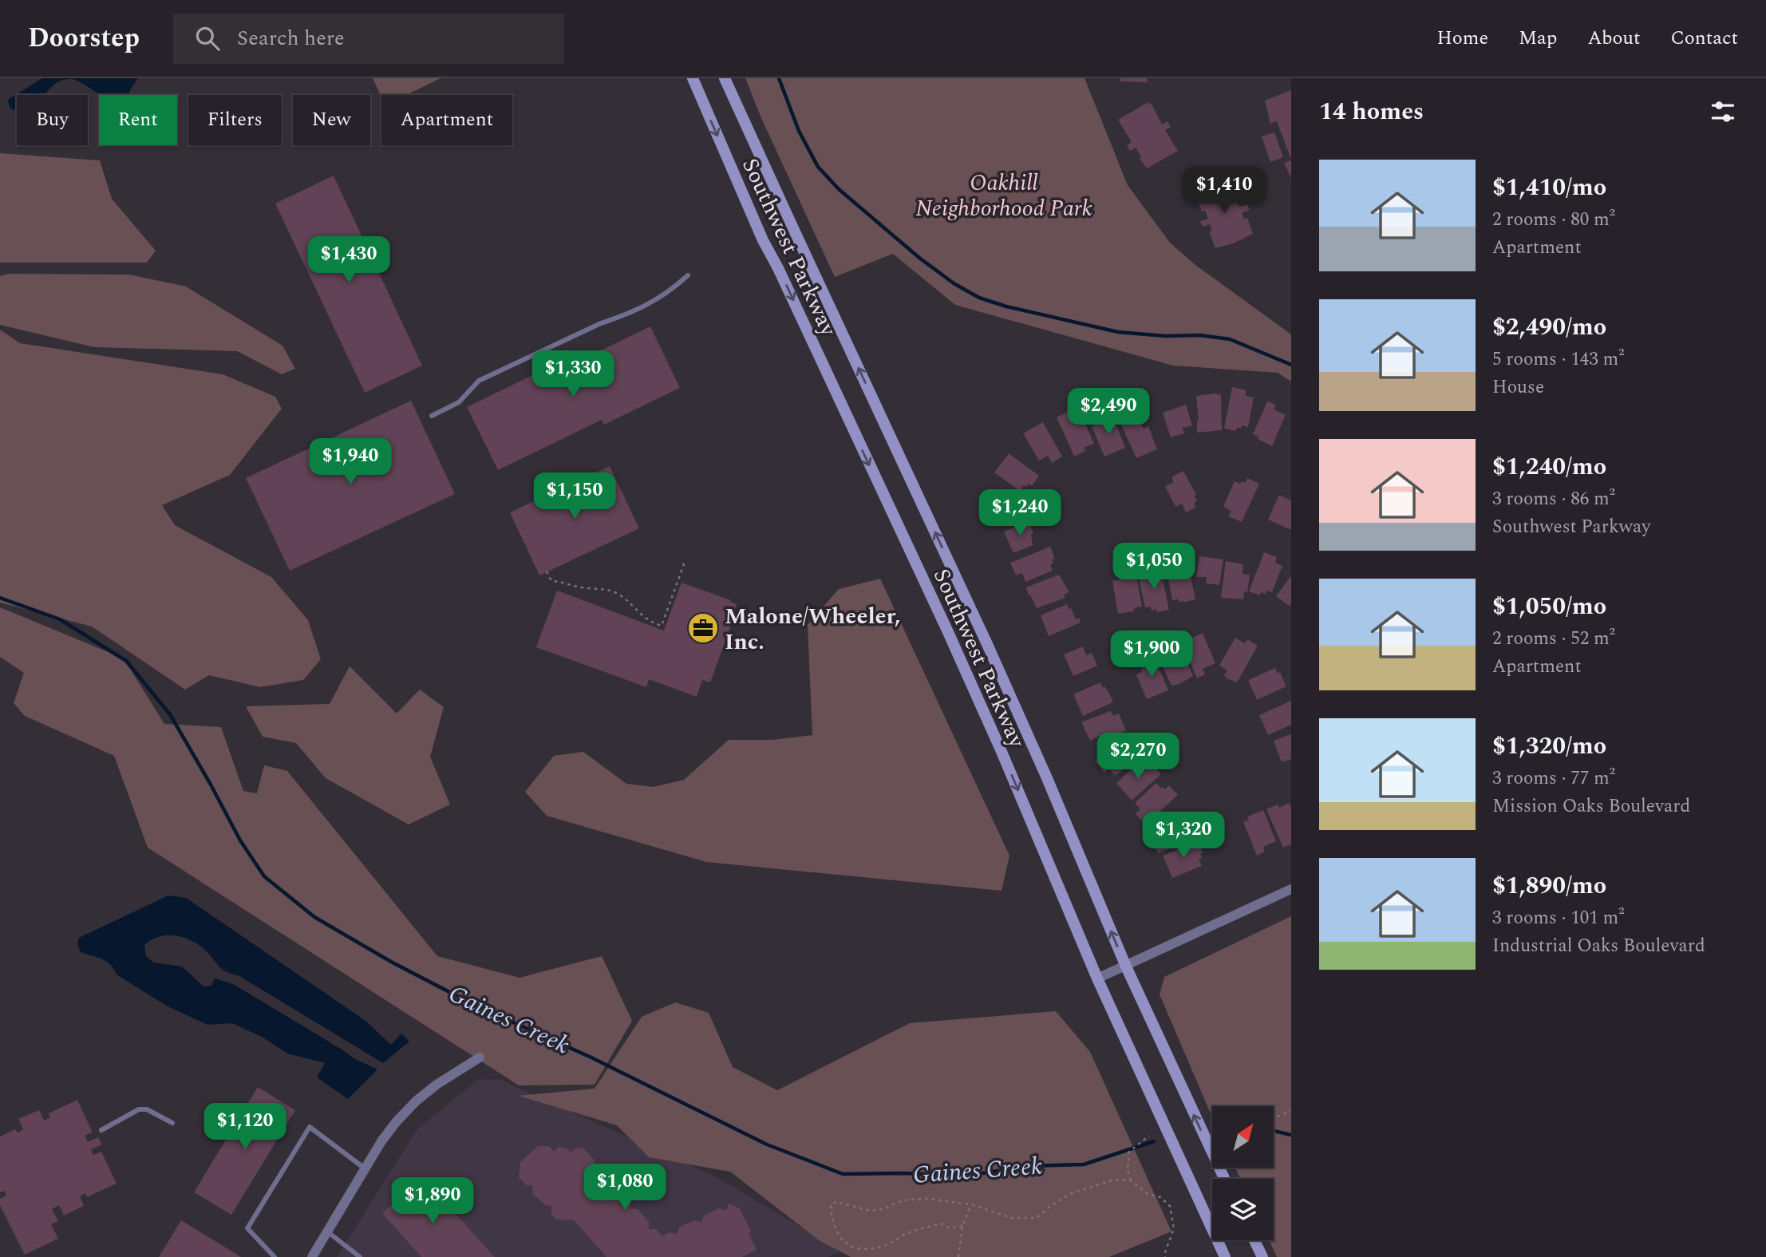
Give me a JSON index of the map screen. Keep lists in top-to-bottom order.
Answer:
{
  "streets": {
    "main road": ["Southwest Parkway"]
  },
  "water": ["Gaines Creek"],
  "parks": ["Oakhill Neighborhood Park"],
  "places": {
    "office": ["Malone/Wheeler, Inc."]
  },
  "north": "top right",
  "page": {
    "header": "Doorstep",
    "search": "Search here",
    "nav": [
      "Home",
      "Map",
      "About",
      "Contact"
    ],
    "heading": "14 homes",
    "chip": [
      "Buy",
      "Rent",
      "Filters",
      "New",
      "Apartment"
    ],
    "list": [
      {
        "name": "$1,410/mo",
        "note": "2 rooms · 80 m² · Apartment"
      },
      {
        "name": "$2,490/mo",
        "note": "5 rooms · 143 m² · House"
      },
      {
        "name": "$1,240/mo",
        "note": "3 rooms · 86 m² · Southwest Parkway"
      },
      {
        "name": "$1,050/mo",
        "note": "2 rooms · 52 m² · Apartment"
      },
      {
        "name": "$1,320/mo",
        "note": "3 rooms · 77 m² · Mission Oaks Boulevard"
      },
      {
        "name": "$1,890/mo",
        "note": "3 rooms · 101 m² · Industrial Oaks Boulevard"
      }
    ],
    "price": [
      "$1,410",
      "$1,430",
      "$1,330",
      "$2,490",
      "$1,940",
      "$1,150",
      "$1,240",
      "$1,050",
      "$1,900",
      "$2,270",
      "$1,320",
      "$1,120",
      "$1,080",
      "$1,890"
    ]
  }
}
